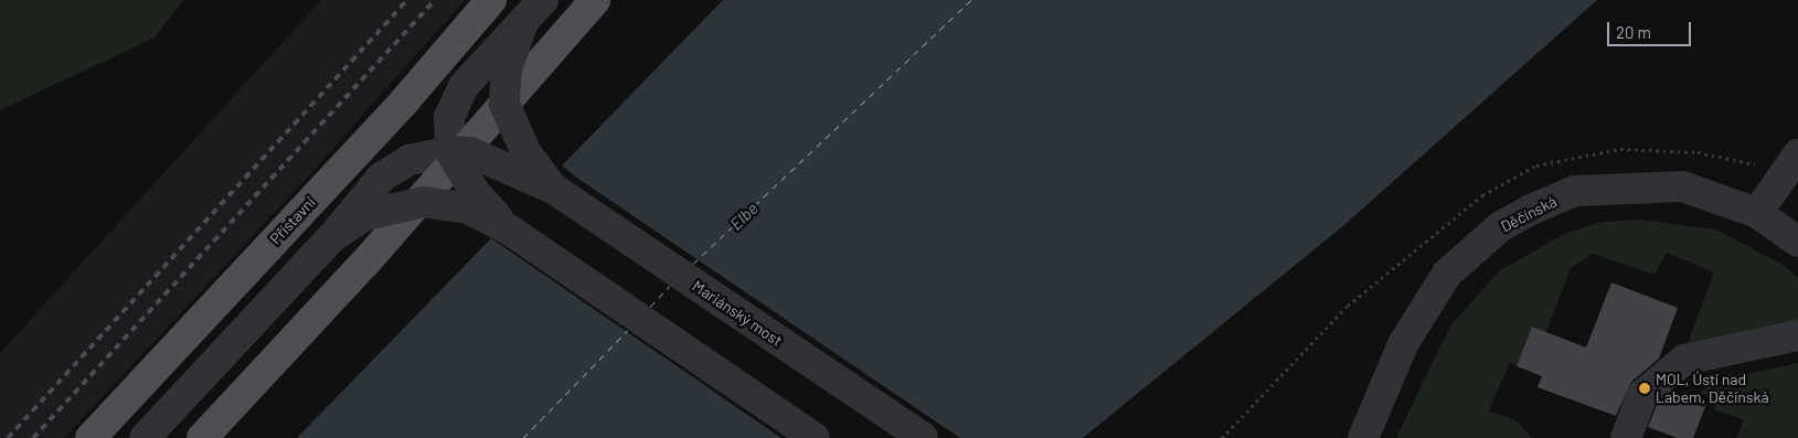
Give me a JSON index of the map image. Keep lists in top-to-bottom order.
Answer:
{
  "streets": {
    "main road": ["Přístavní"],
    "street": ["Děčínská", "Mariánský most"]
  },
  "water": ["Elbe"],
  "places": ["MOL, Ústí nad Labem, Děčínská"],
  "scale_bar": "20 m"
}
